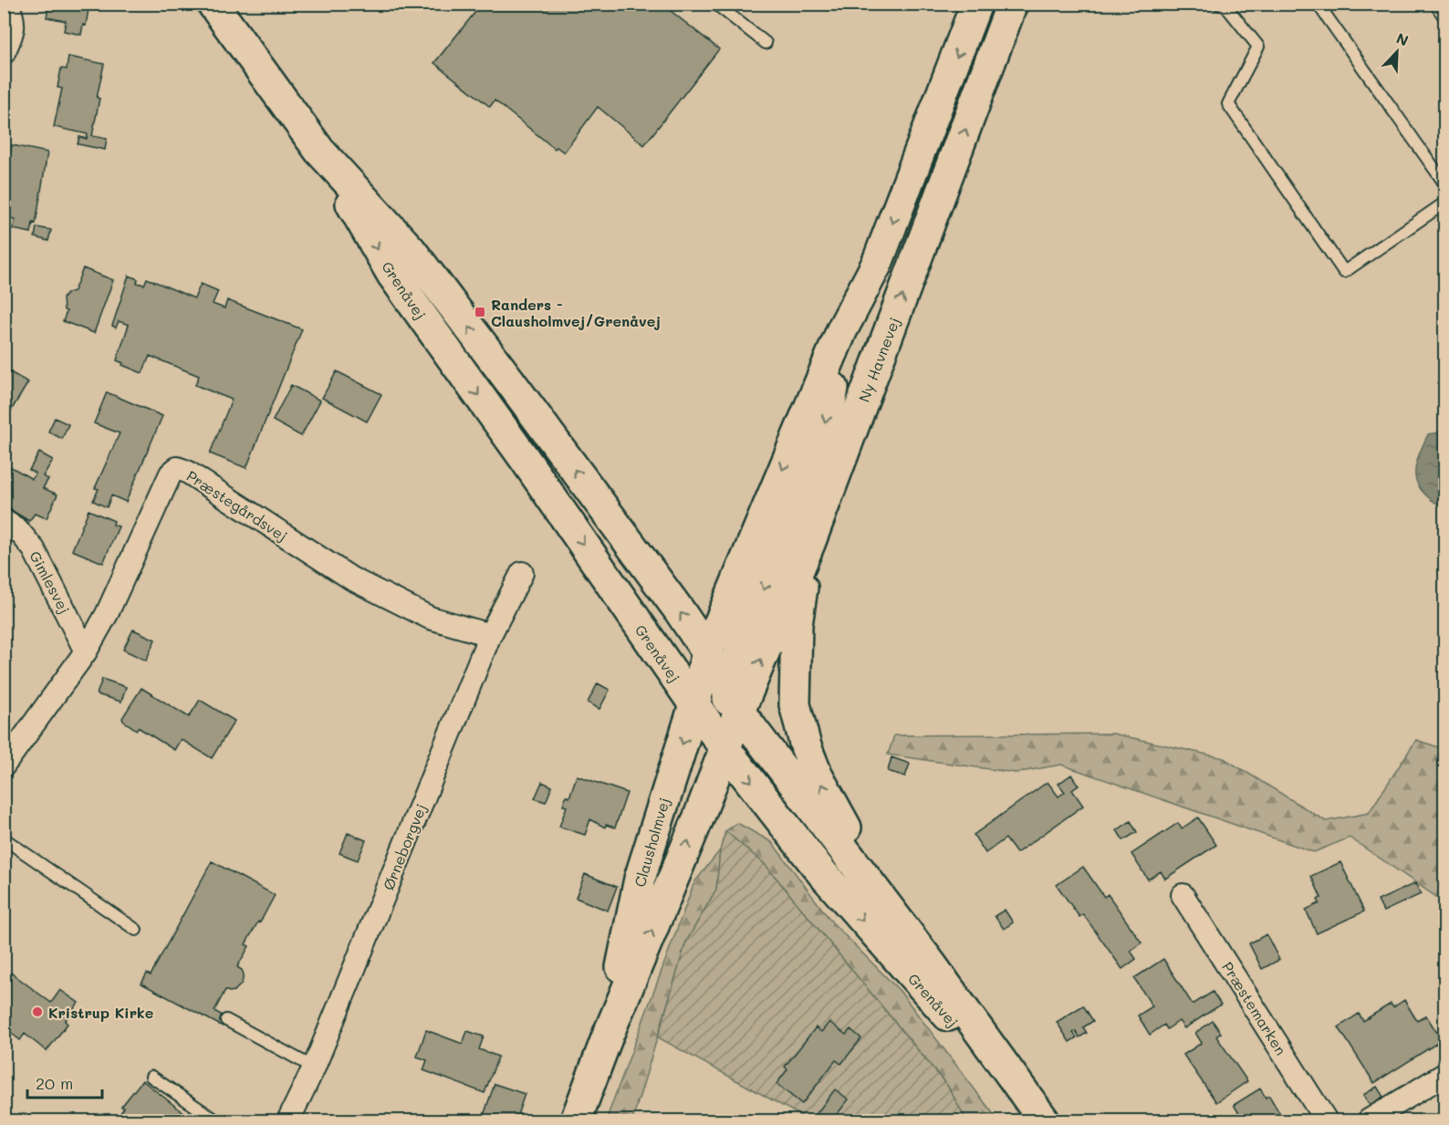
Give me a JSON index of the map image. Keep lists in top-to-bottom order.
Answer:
{
  "streets": {
    "street": [
      "Grenåvej",
      "Ny Havnevej",
      "Præstegårdsvej",
      "Gimlesvej",
      "Clausholmvej",
      "Ørneborgvej",
      "Præstemarken"
    ]
  },
  "crossings": [
    ["Grenåvej", "Ny Havnevej"],
    ["Grenåvej", "Clausholmvej"],
    ["Ny Havnevej", "Clausholmvej"],
    ["Præstegårdsvej", "Gimlesvej"],
    ["Præstegårdsvej", "Ørneborgvej"]
  ],
  "places": {
    "transit": ["Randers - Clausholmvej/Grenåvej"],
    "other": ["Kristrup Kirke"]
  },
  "scale_bar": "20 m",
  "north": "top right"
}
